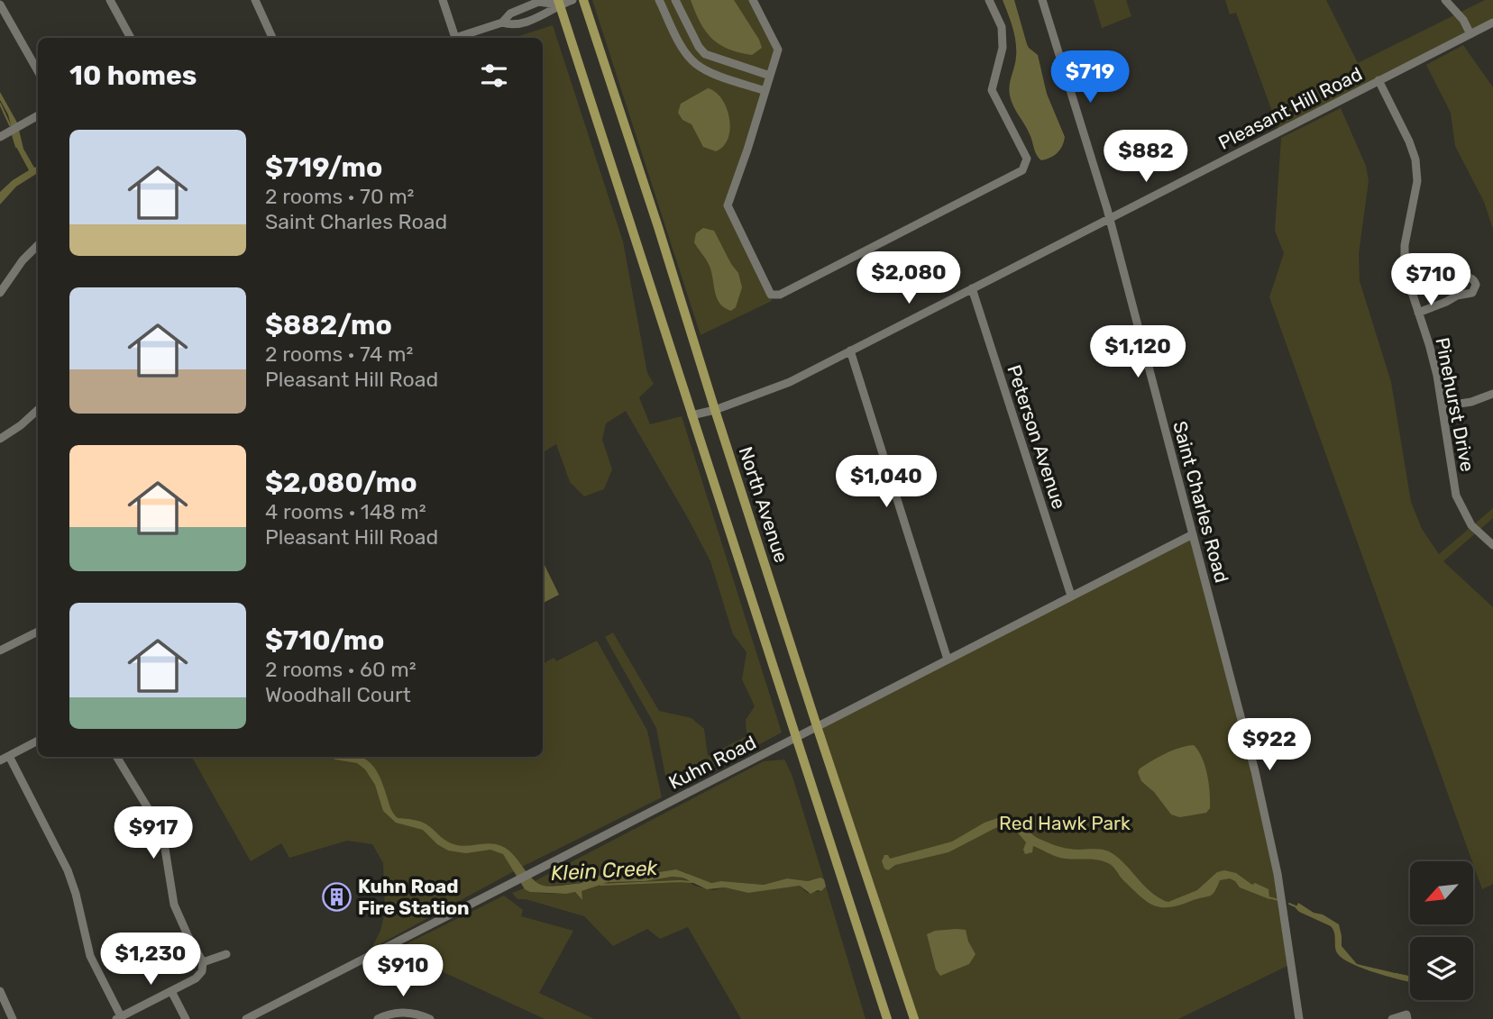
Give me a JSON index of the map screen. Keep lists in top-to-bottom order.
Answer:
{
  "streets": {
    "main road": ["North Avenue"],
    "street": [
      "Pleasant Hill Road",
      "Pinehurst Drive",
      "Peterson Avenue",
      "Saint Charles Road",
      "Kuhn Road"
    ]
  },
  "crossings": [
    ["Pleasant Hill Road", "Pinehurst Drive"],
    ["Pleasant Hill Road", "Peterson Avenue"],
    ["Pleasant Hill Road", "Saint Charles Road"],
    ["Pleasant Hill Road", "North Avenue"],
    ["Peterson Avenue", "Kuhn Road"],
    ["Saint Charles Road", "Kuhn Road"],
    ["North Avenue", "Kuhn Road"]
  ],
  "water": ["Klein Creek"],
  "parks": ["Red Hawk Park"],
  "places": {
    "building": ["Kuhn Road Fire Station"]
  },
  "north": "bottom left",
  "page": {
    "heading": "10 homes",
    "price": [
      "$719",
      "$882",
      "$2,080",
      "$710",
      "$1,120",
      "$1,040",
      "$922",
      "$917",
      "$1,230",
      "$910"
    ],
    "list": [
      {
        "name": "$719/mo",
        "note": "2 rooms · 70 m² · Saint Charles Road"
      },
      {
        "name": "$882/mo",
        "note": "2 rooms · 74 m² · Pleasant Hill Road"
      },
      {
        "name": "$2,080/mo",
        "note": "4 rooms · 148 m² · Pleasant Hill Road"
      },
      {
        "name": "$710/mo",
        "note": "2 rooms · 60 m² · Woodhall Court"
      }
    ]
  }
}
